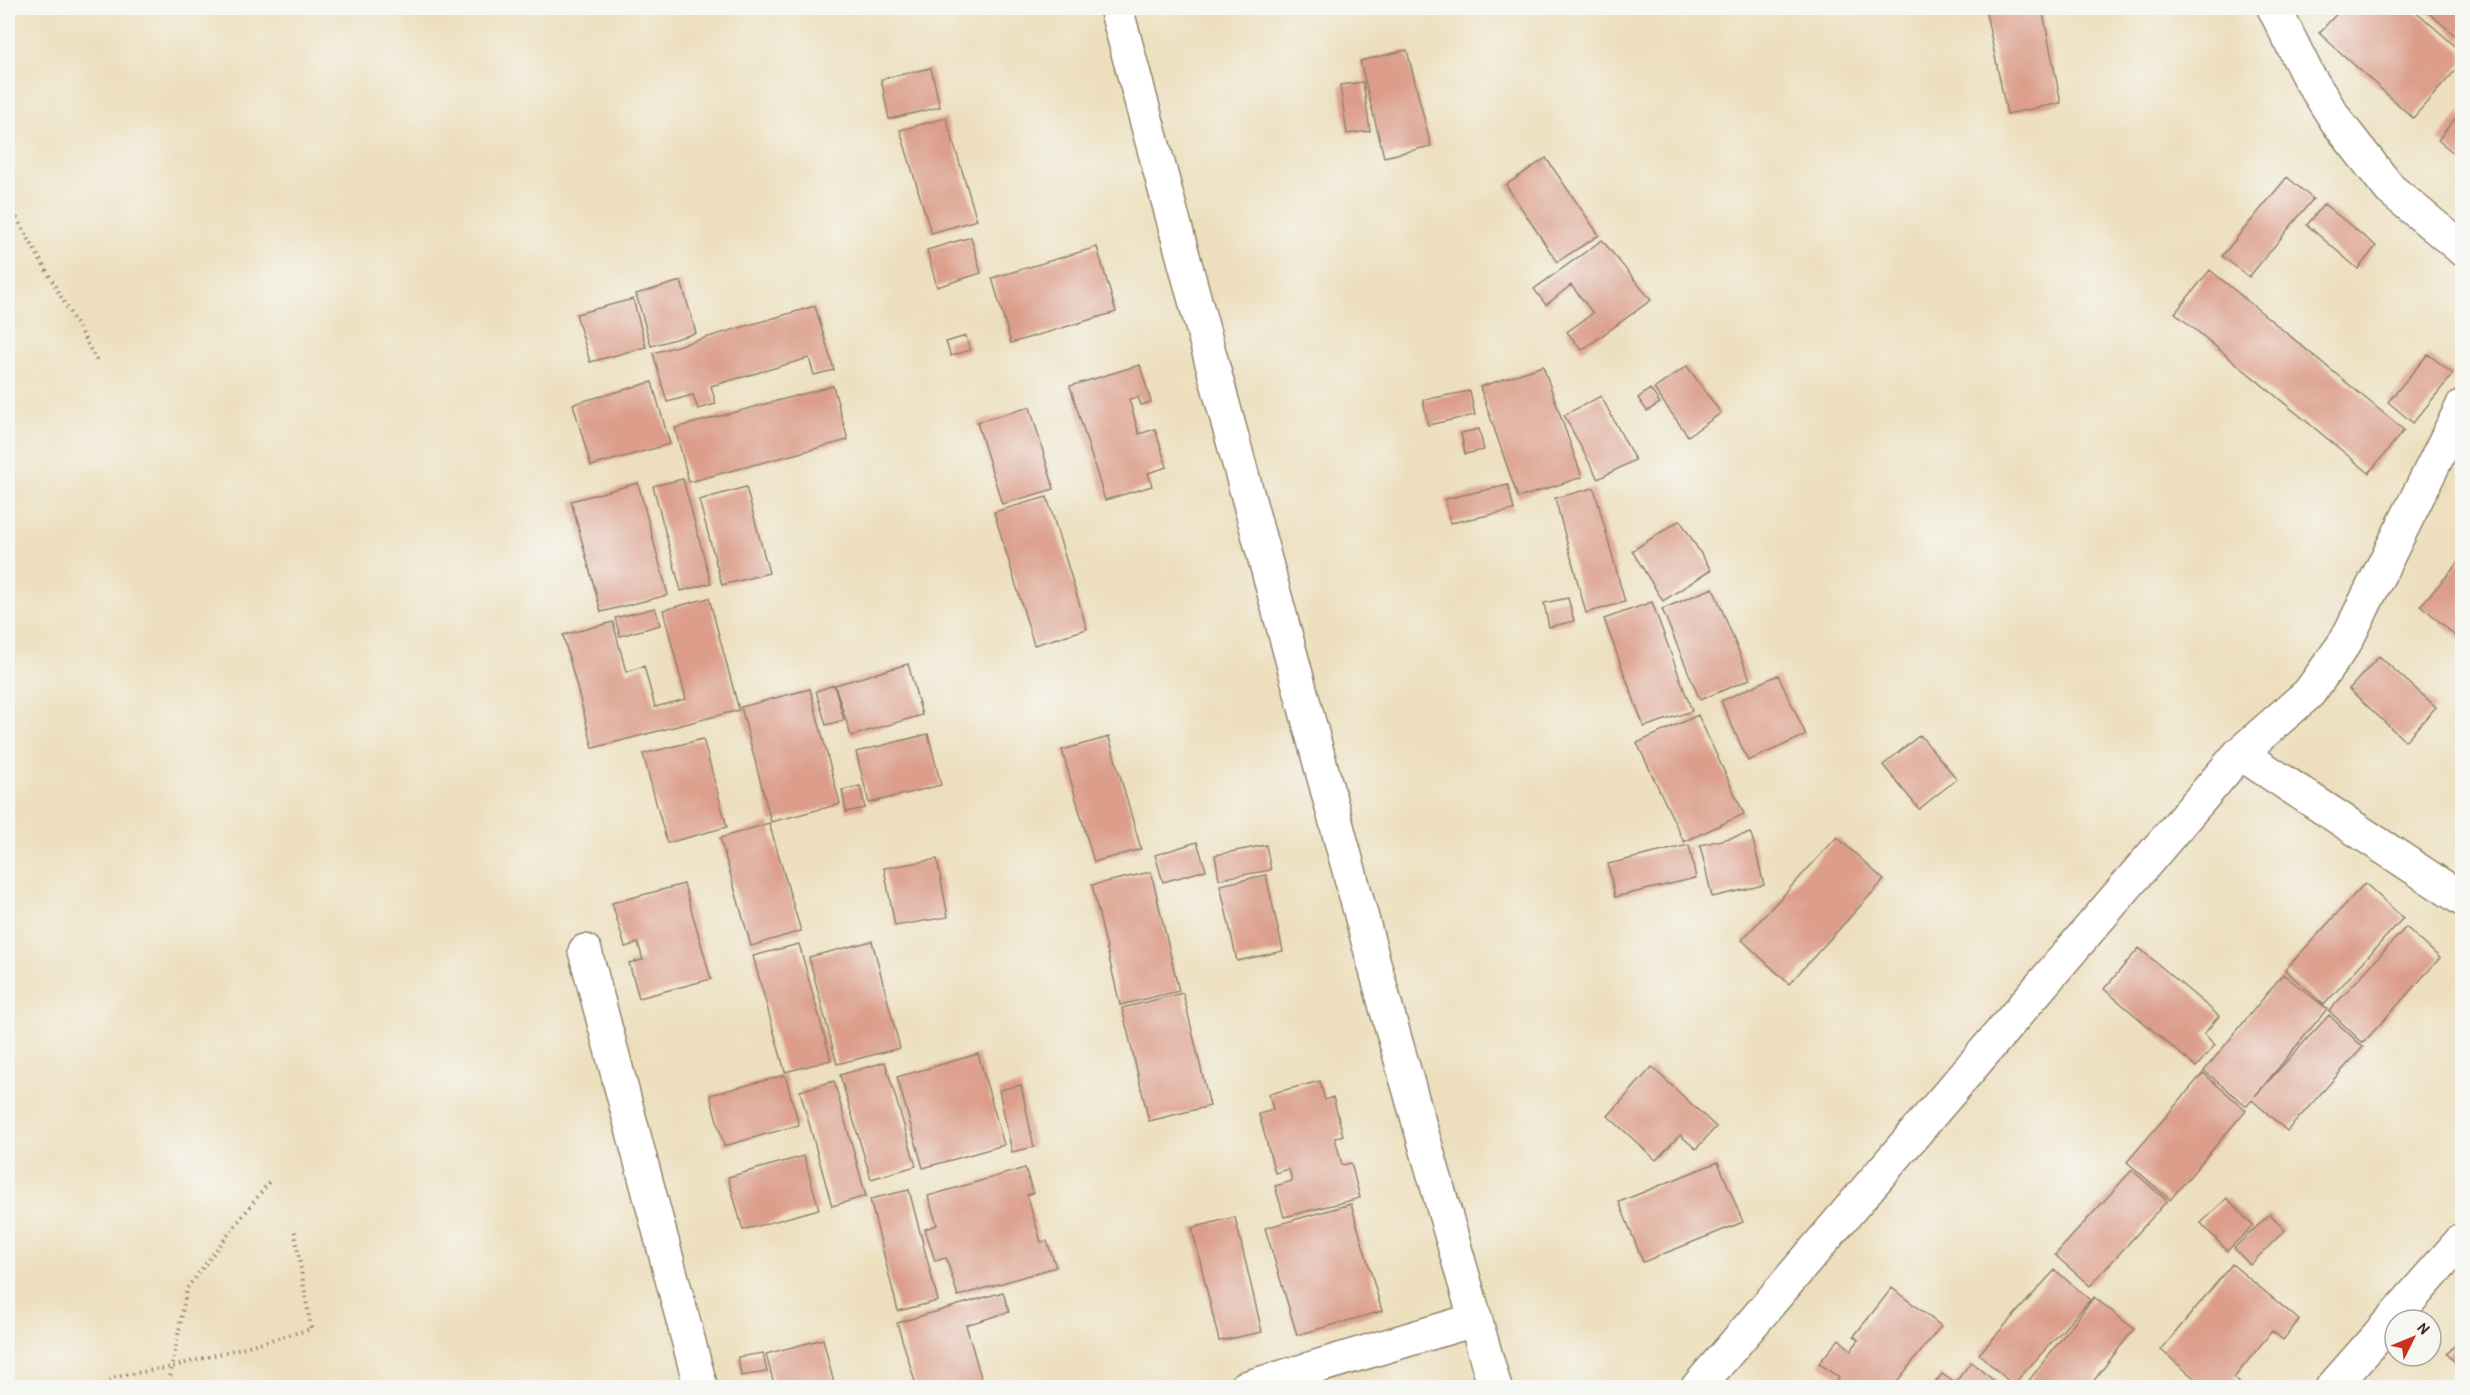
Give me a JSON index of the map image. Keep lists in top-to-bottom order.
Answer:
{
  "north": "top right"
}
